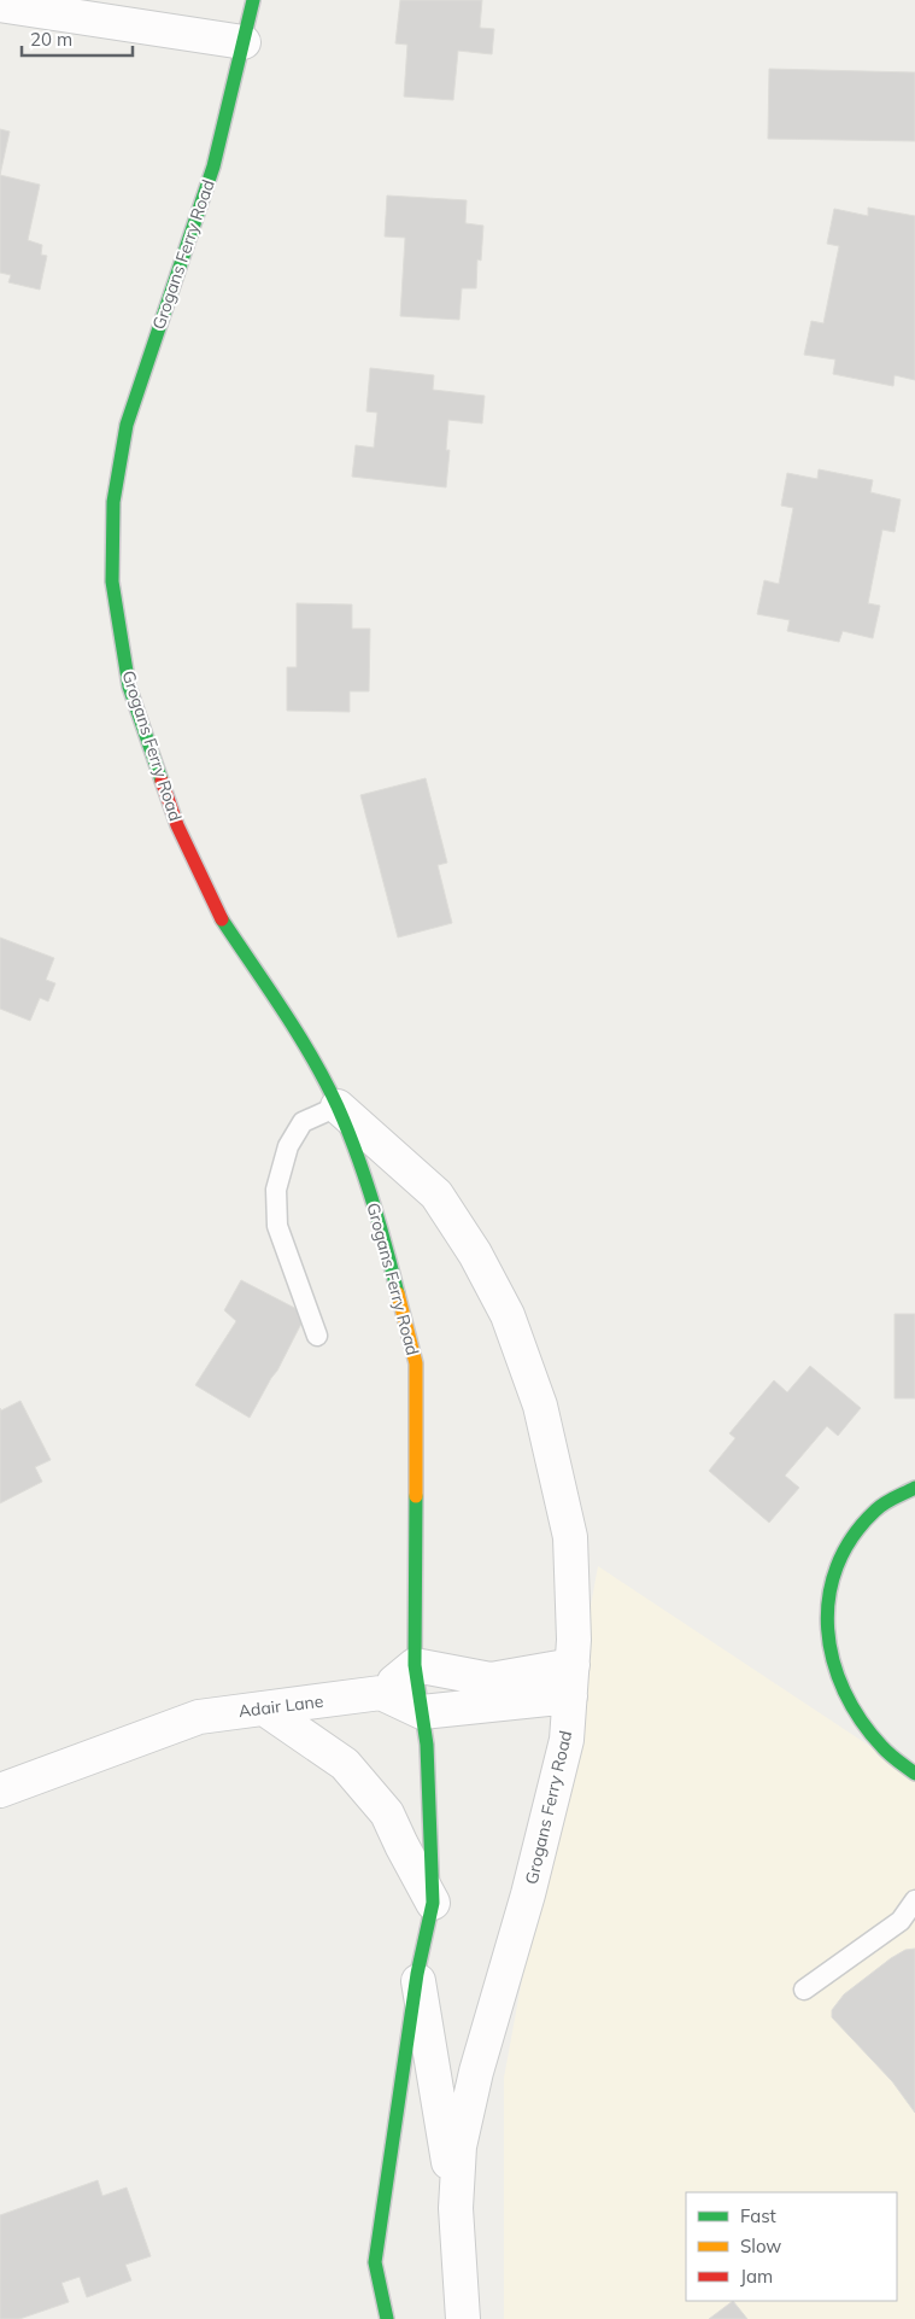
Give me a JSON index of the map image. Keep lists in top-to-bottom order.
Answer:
{
  "streets": {
    "street": ["Grogans Ferry Road", "Adair Lane"]
  },
  "legend": ["Fast", "Slow", "Jam"],
  "scale_bar": "20 m"
}
